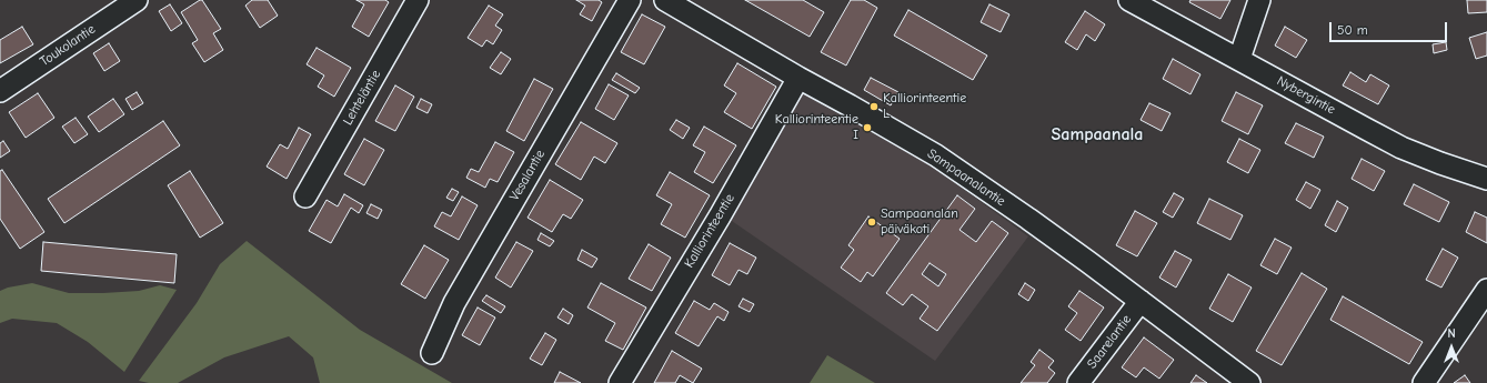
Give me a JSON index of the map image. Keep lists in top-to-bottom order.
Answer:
{
  "streets": {
    "street": [
      "Toukolantie",
      "Nybergintie",
      "Lehteläntie",
      "Vesalantie",
      "Sampaanalantie",
      "Kalliorinteentie",
      "Saarelantie"
    ]
  },
  "crossings": [
    ["Sampaanalantie", "Kalliorinteentie"],
    ["Sampaanalantie", "Saarelantie"]
  ],
  "districts": ["Sampaanala"],
  "places": ["Kalliorinteentie L", "Kalliorinteentie I", "Sampaanalan päiväkoti"],
  "scale_bar": "50 m",
  "north": "top"
}
